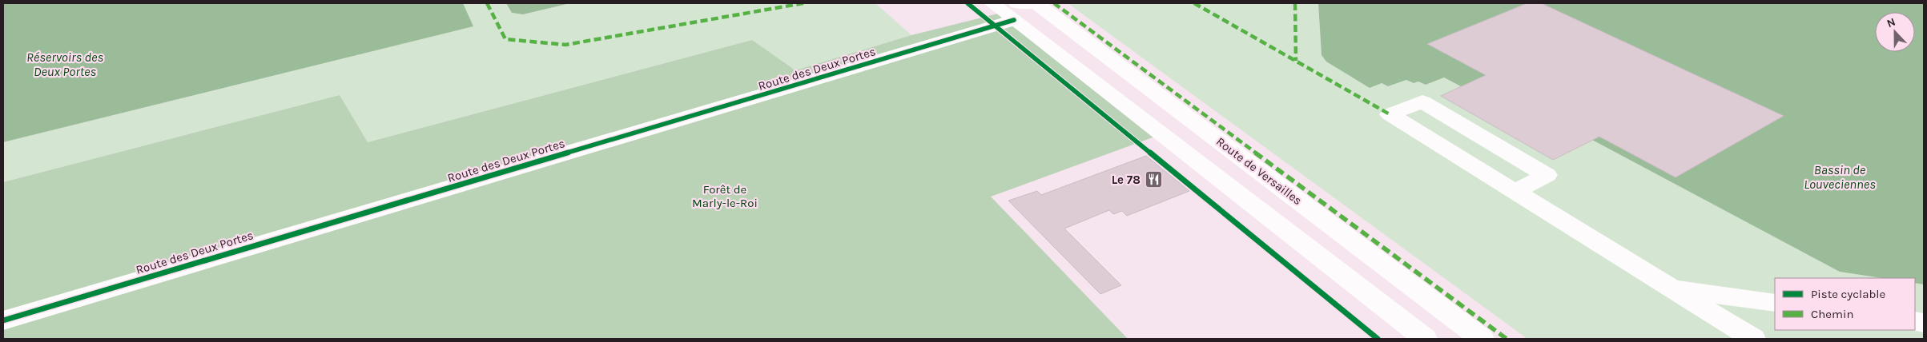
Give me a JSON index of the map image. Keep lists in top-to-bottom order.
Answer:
{
  "streets": {
    "main road": ["Route des Deux Portes", "Route de Versailles"]
  },
  "crossings": [
    ["Route des Deux Portes", "Route de Versailles"]
  ],
  "water": ["Réservoirs des Deux Portes", "Bassin de Louveciennes"],
  "parks": ["Forêt de Marly-le-Roi"],
  "places": {
    "restaurant": ["Le 78"]
  },
  "legend": ["Piste cyclable", "Chemin"],
  "north": "top"
}
